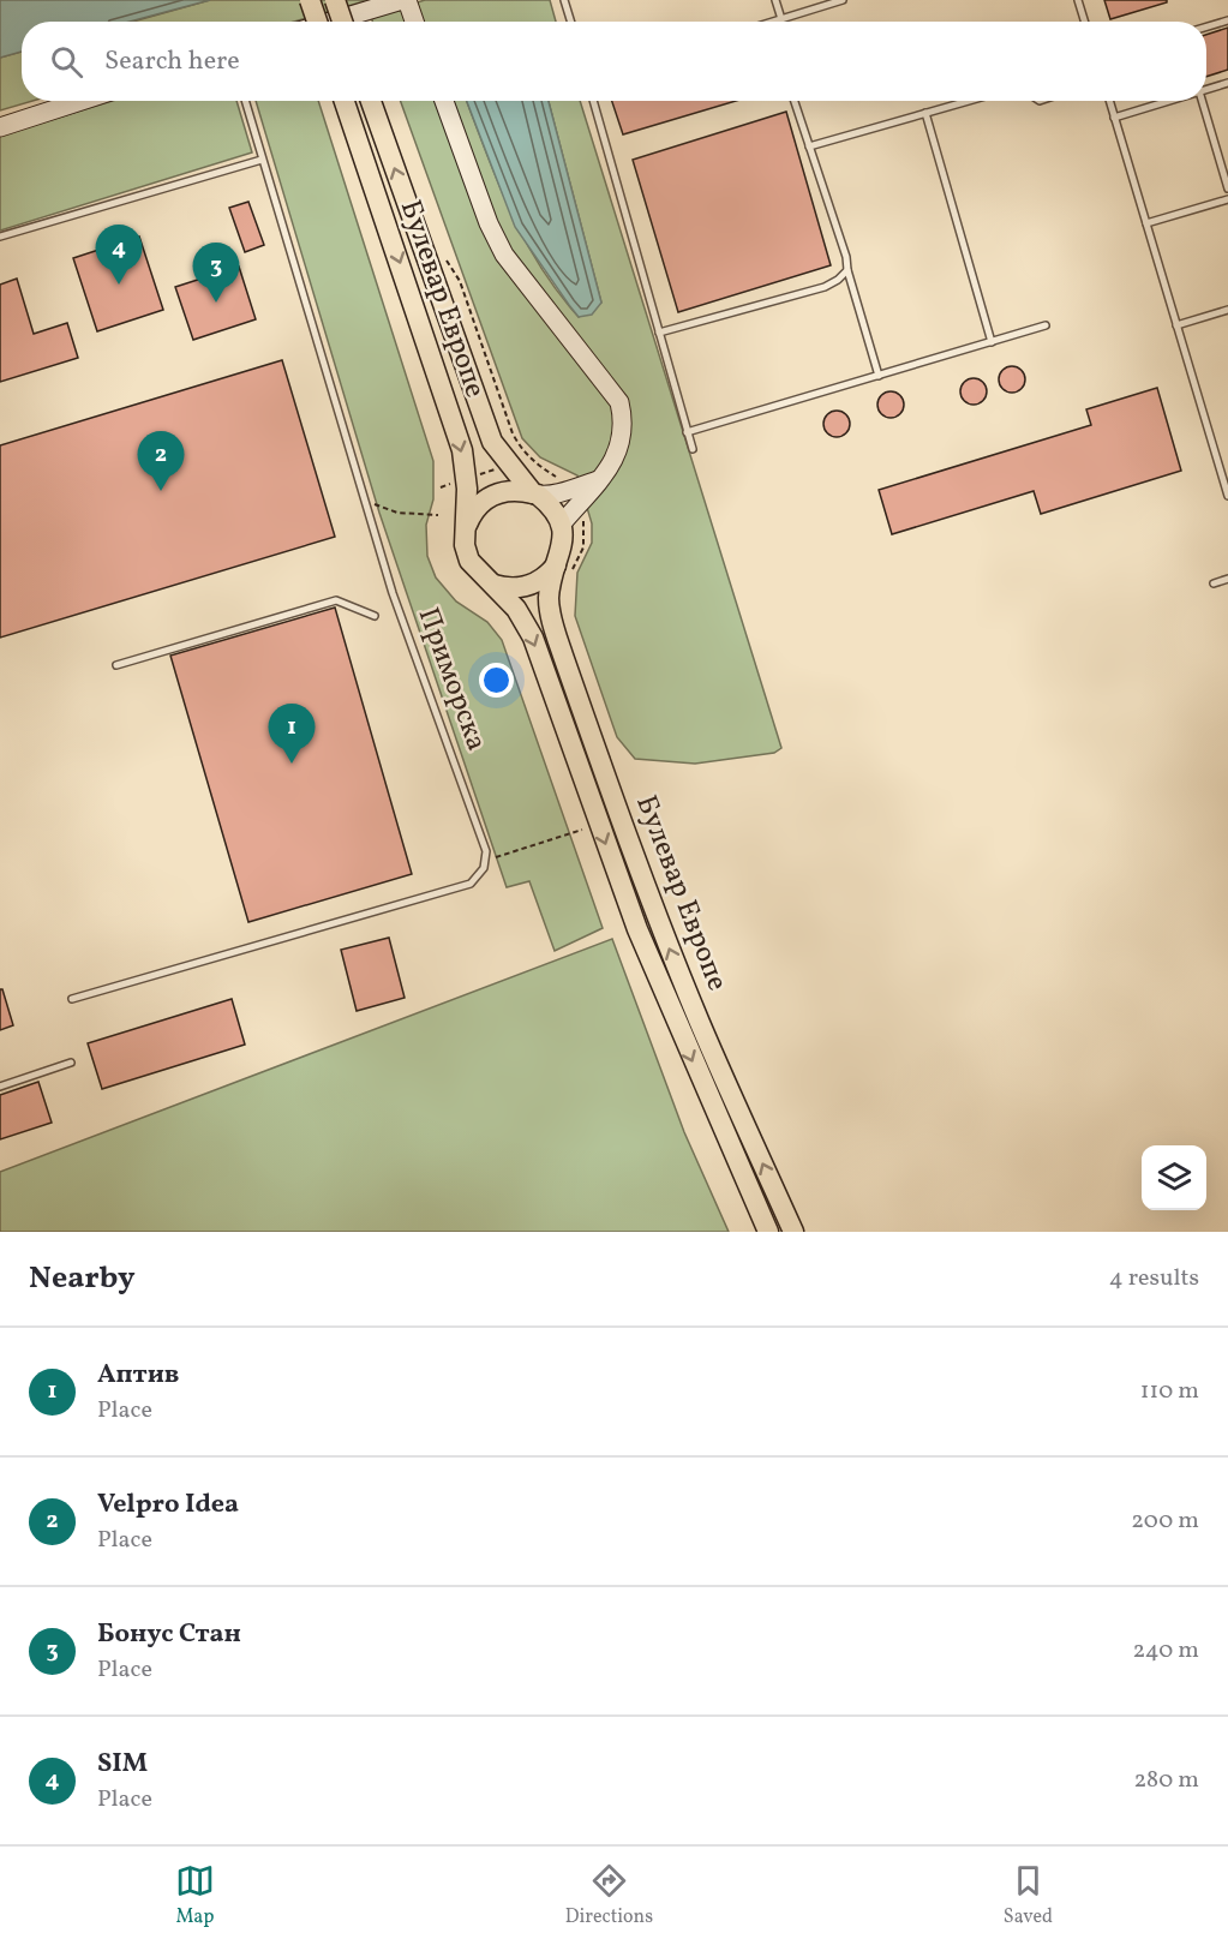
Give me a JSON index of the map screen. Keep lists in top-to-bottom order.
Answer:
{
  "streets": {
    "main road": ["Булевар Европе"],
    "lane": ["Приморска"]
  },
  "page": {
    "search": "Search here",
    "pins": [
      "4",
      "3",
      "2",
      "1"
    ],
    "heading": ["Nearby", "4 results"],
    "list": [
      {
        "mark": "1",
        "name": "Аптив",
        "note": "Place",
        "value": "110 m"
      },
      {
        "mark": "2",
        "name": "Velpro Idea",
        "note": "Place",
        "value": "200 m"
      },
      {
        "mark": "3",
        "name": "Бонус Стан",
        "note": "Place",
        "value": "240 m"
      },
      {
        "mark": "4",
        "name": "SIM",
        "note": "Place",
        "value": "280 m"
      }
    ],
    "nav": ["Map", "Directions", "Saved"]
  }
}
